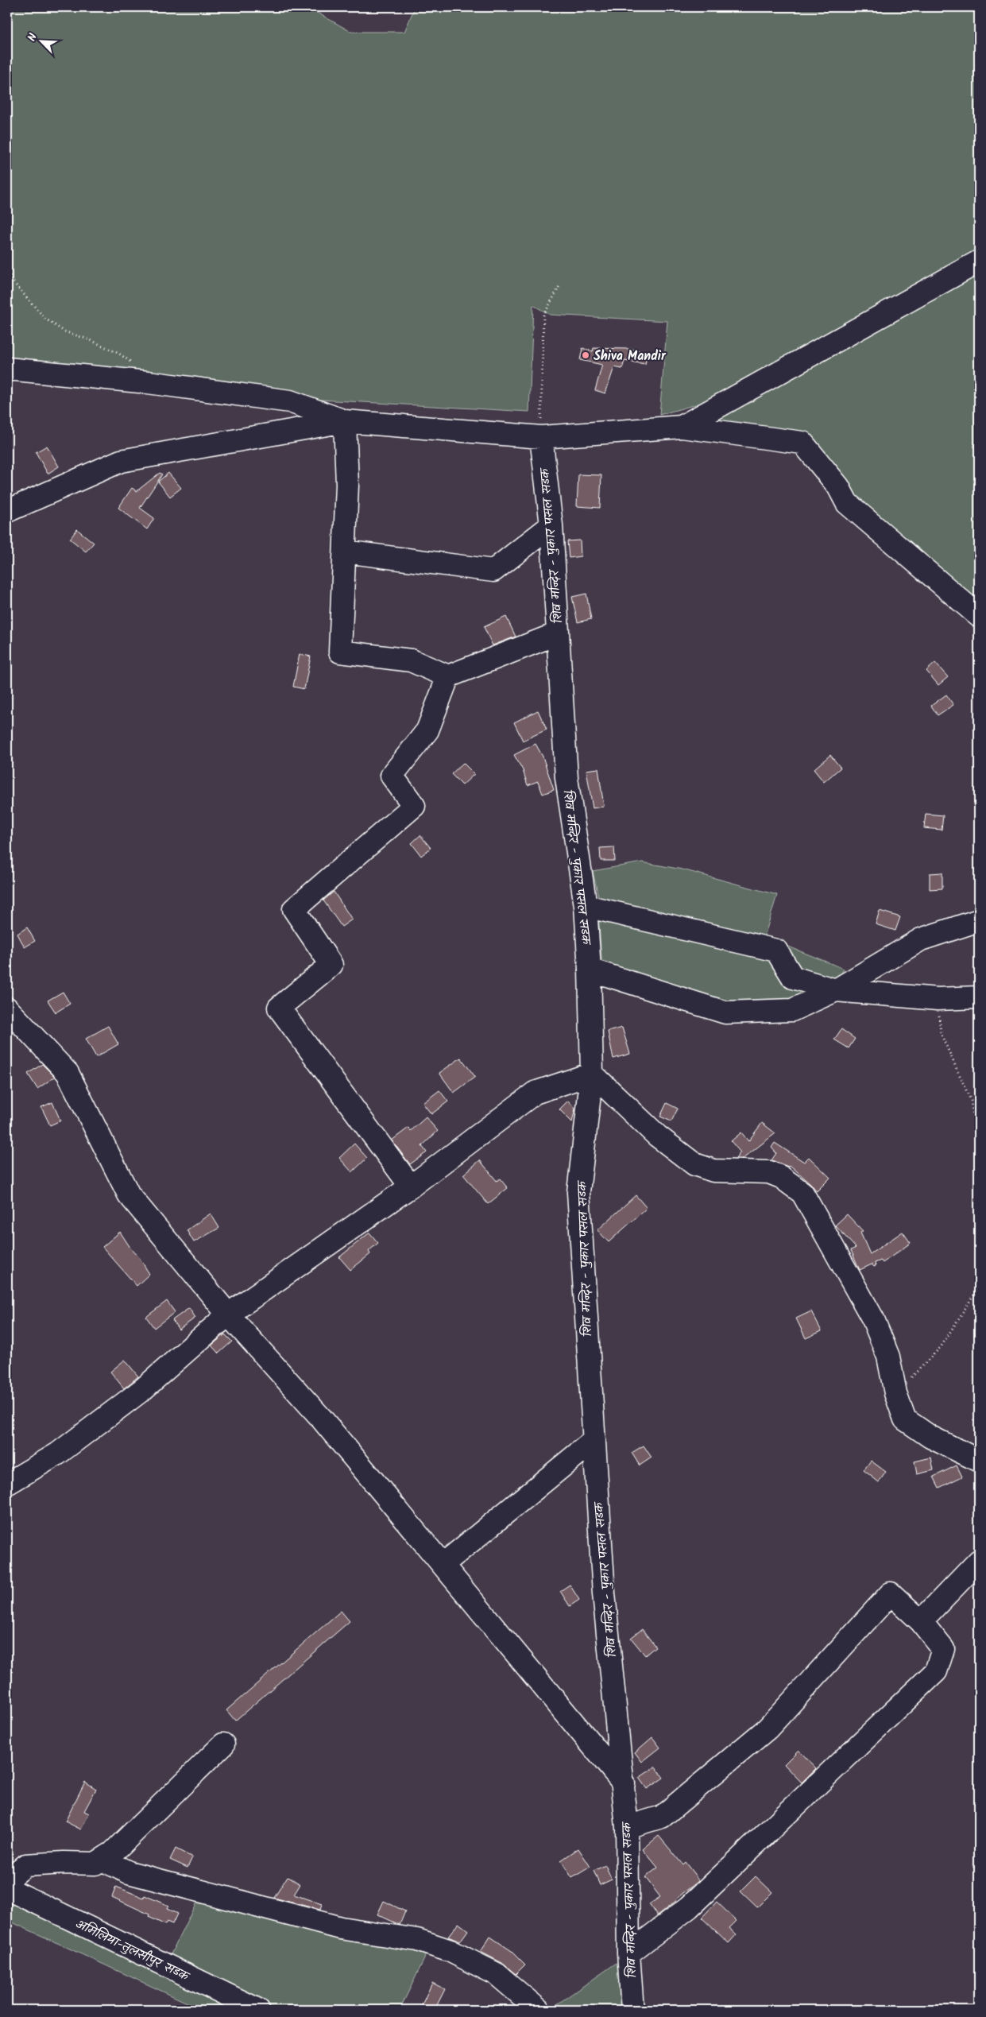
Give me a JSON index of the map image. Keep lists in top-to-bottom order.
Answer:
{
  "streets": {
    "street": ["शिव मन्दिर - पुकार पसल सडक", "अमिलिया-तुलसीपुर सडक"]
  },
  "places": ["Shiva Mandir"],
  "north": "top left"
}
